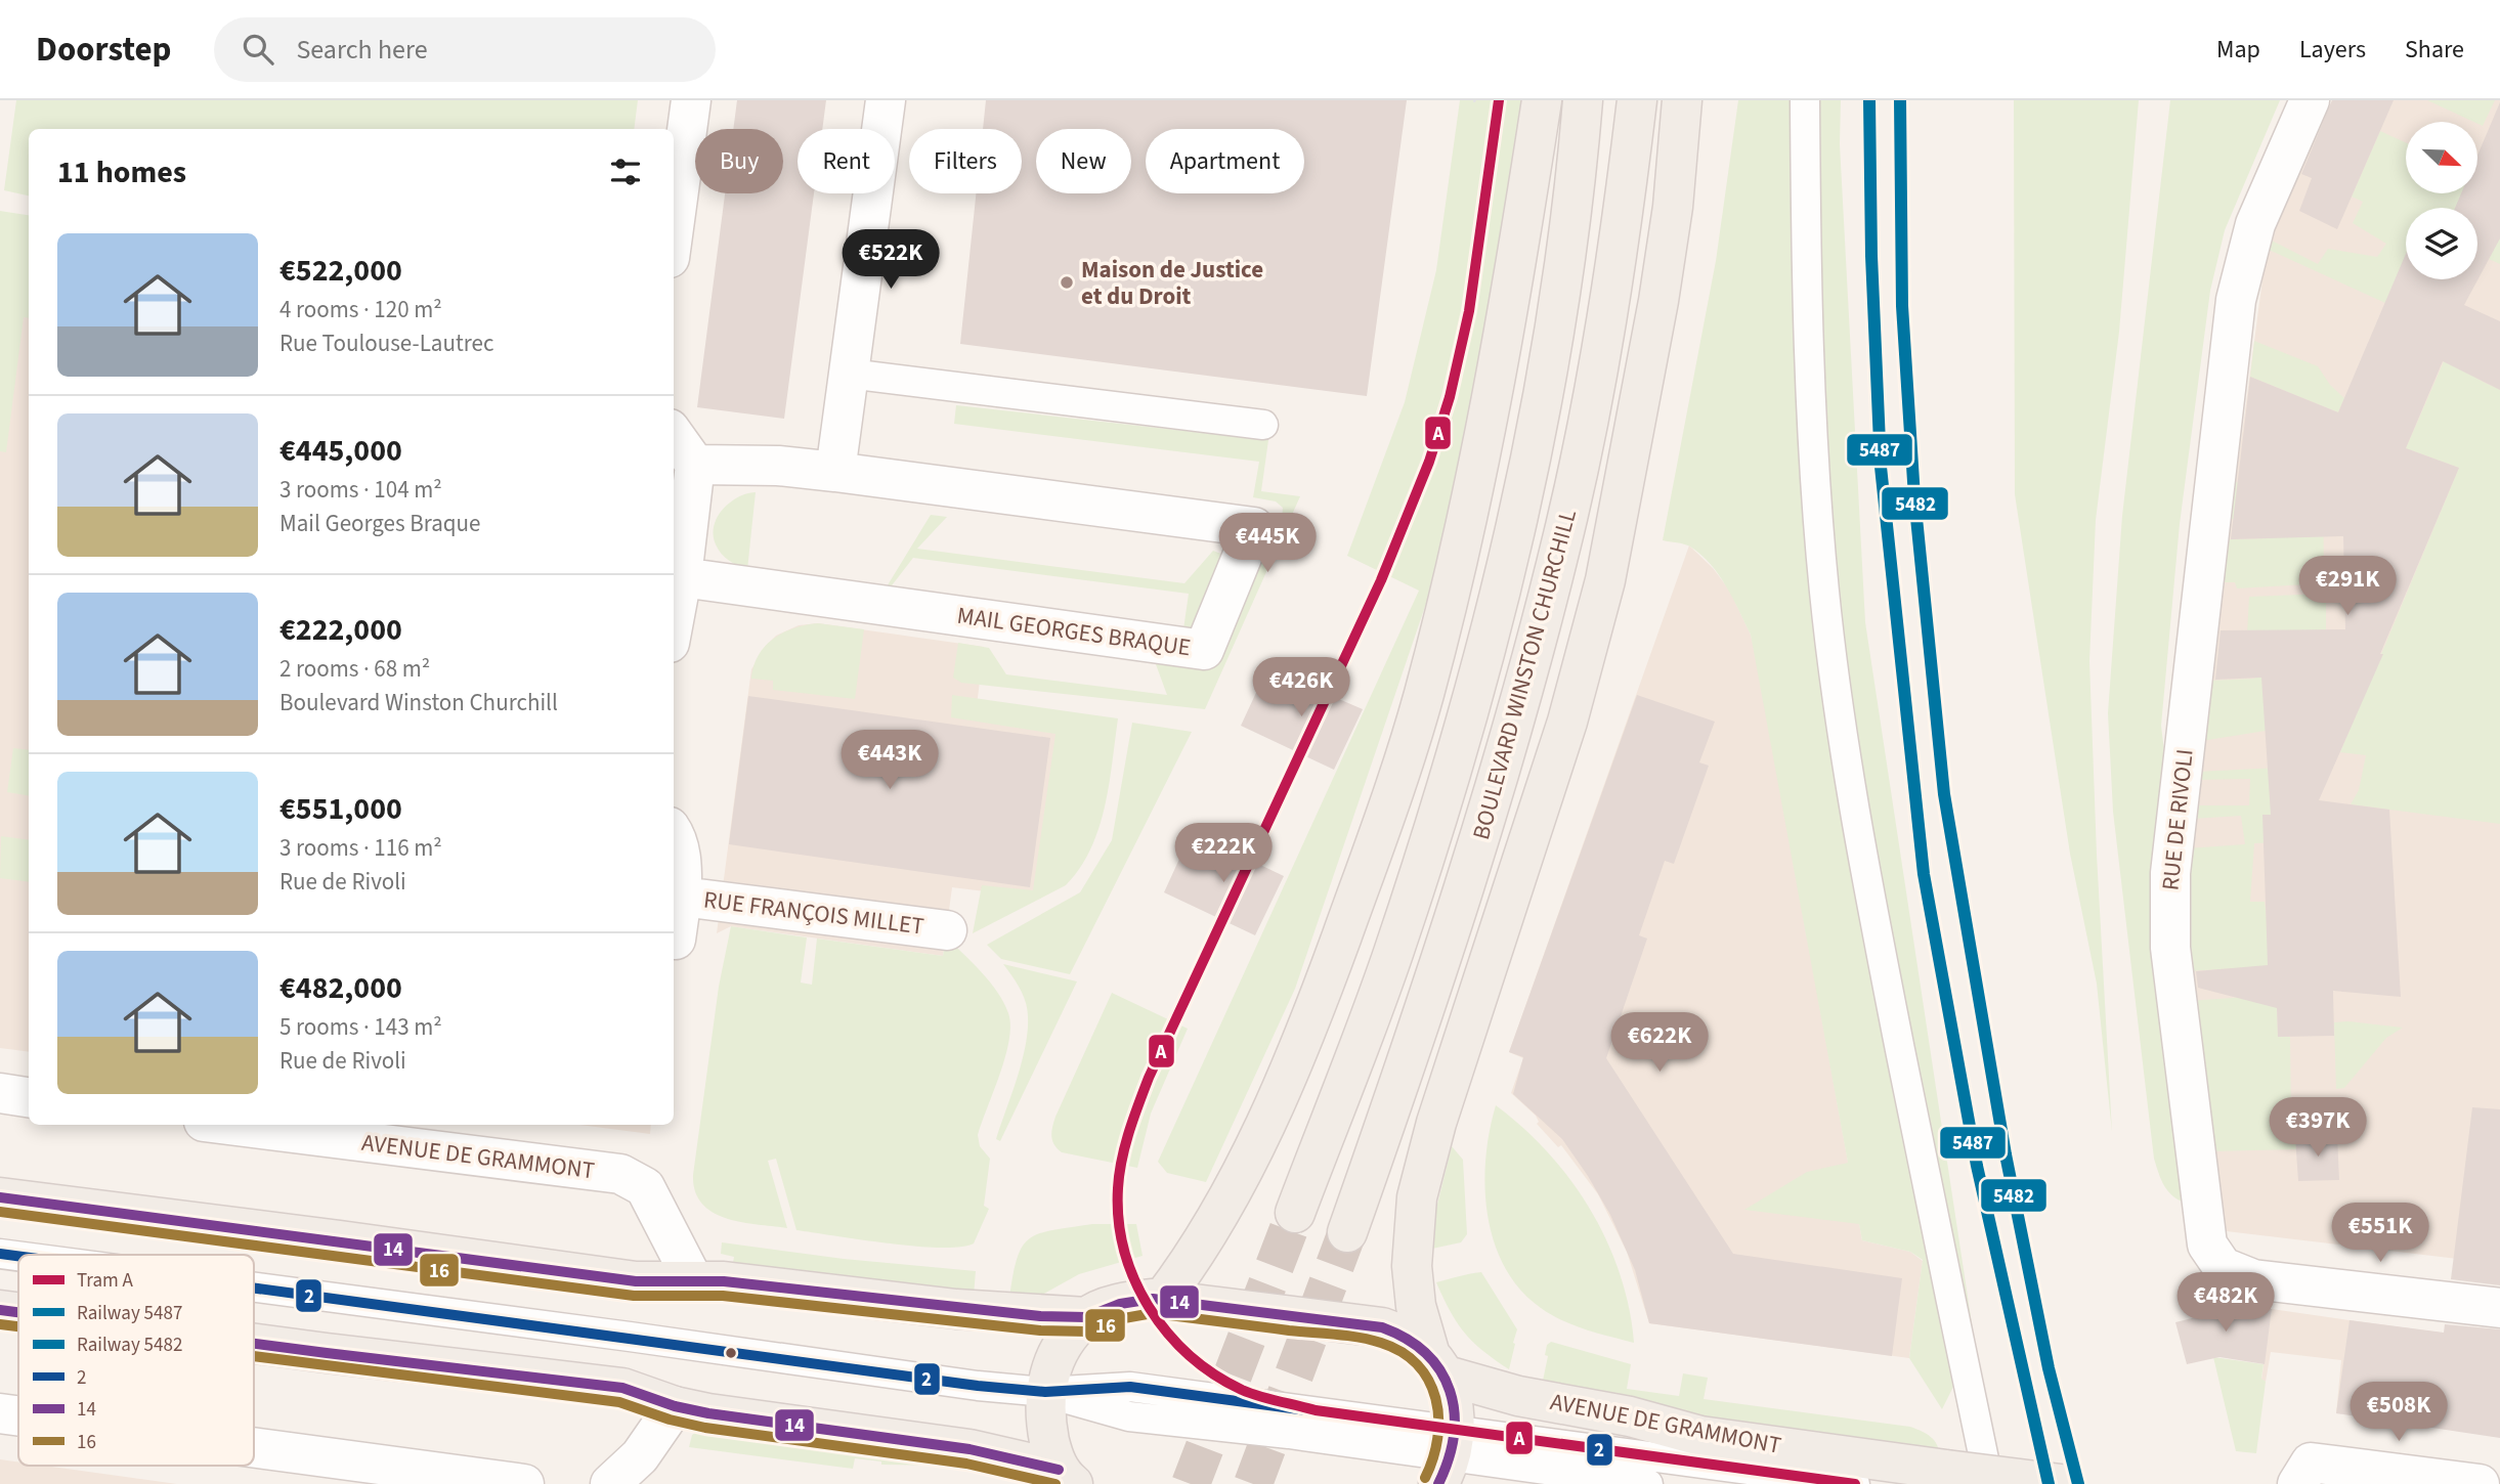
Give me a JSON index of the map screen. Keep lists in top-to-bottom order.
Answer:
{
  "streets": {
    "main road": ["BOULEVARD WINSTON CHURCHILL", "AVENUE DE GRAMMONT"],
    "street": ["MAIL GEORGES BRAQUE", "RUE DE RIVOLI", "RUE FRANÇOIS MILLET"]
  },
  "places": ["Maison de Justice et du Droit"],
  "lines": [
    "tram line A",
    "rail line 5487",
    "rail line 5482",
    "transit line 14",
    "transit line 16",
    "transit line 2"
  ],
  "legend": [
    "Tram A",
    "Railway 5487",
    "Railway 5482",
    "2",
    "14",
    "16"
  ],
  "north": "bottom right",
  "page": {
    "header": "Doorstep",
    "search": "Search here",
    "nav": ["Map", "Layers", "Share"],
    "chip": [
      "Buy",
      "Rent",
      "Filters",
      "New",
      "Apartment"
    ],
    "heading": "11 homes",
    "list": [
      {
        "name": "€522,000",
        "note": "4 rooms · 120 m² · Rue Toulouse-Lautrec"
      },
      {
        "name": "€445,000",
        "note": "3 rooms · 104 m² · Mail Georges Braque"
      },
      {
        "name": "€222,000",
        "note": "2 rooms · 68 m² · Boulevard Winston Churchill"
      },
      {
        "name": "€551,000",
        "note": "3 rooms · 116 m² · Rue de Rivoli"
      },
      {
        "name": "€482,000",
        "note": "5 rooms · 143 m² · Rue de Rivoli"
      }
    ],
    "price": [
      "€522K",
      "€445K",
      "€291K",
      "€426K",
      "€443K",
      "€222K",
      "€622K",
      "€397K",
      "€551K",
      "€482K",
      "€508K"
    ]
  }
}
